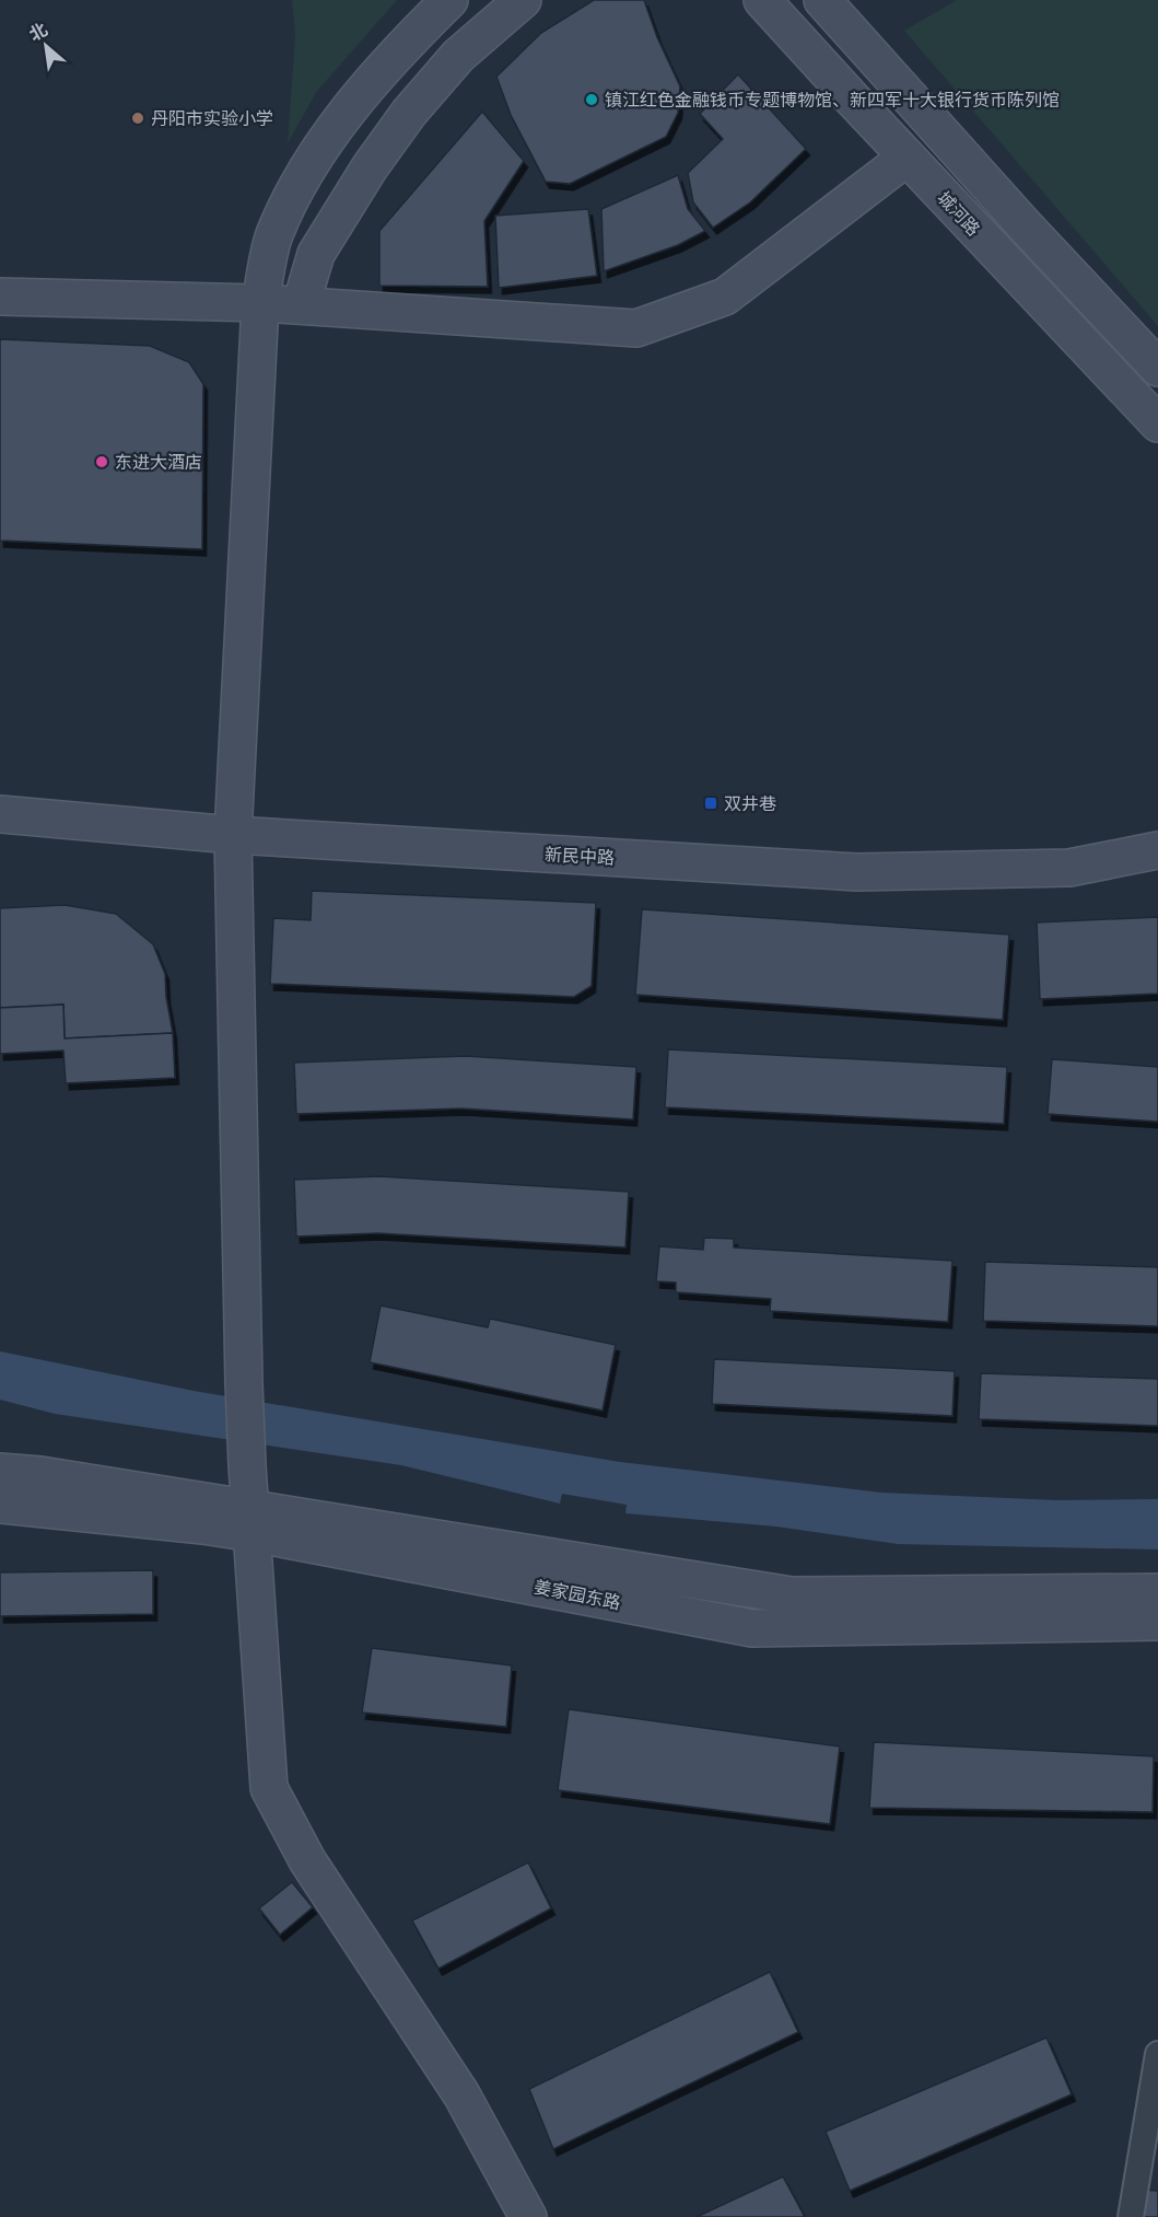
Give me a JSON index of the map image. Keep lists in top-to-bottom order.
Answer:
{
  "streets": {
    "main road": ["城河路", "新民中路", "姜家园东路"]
  },
  "places": {
    "other": ["镇江红色金融钱币专题博物馆、新四军十大银行货币陈列馆", "丹阳市实验小学", "东进大酒店"],
    "transit": ["双井巷"]
  },
  "north": "top left"
}
